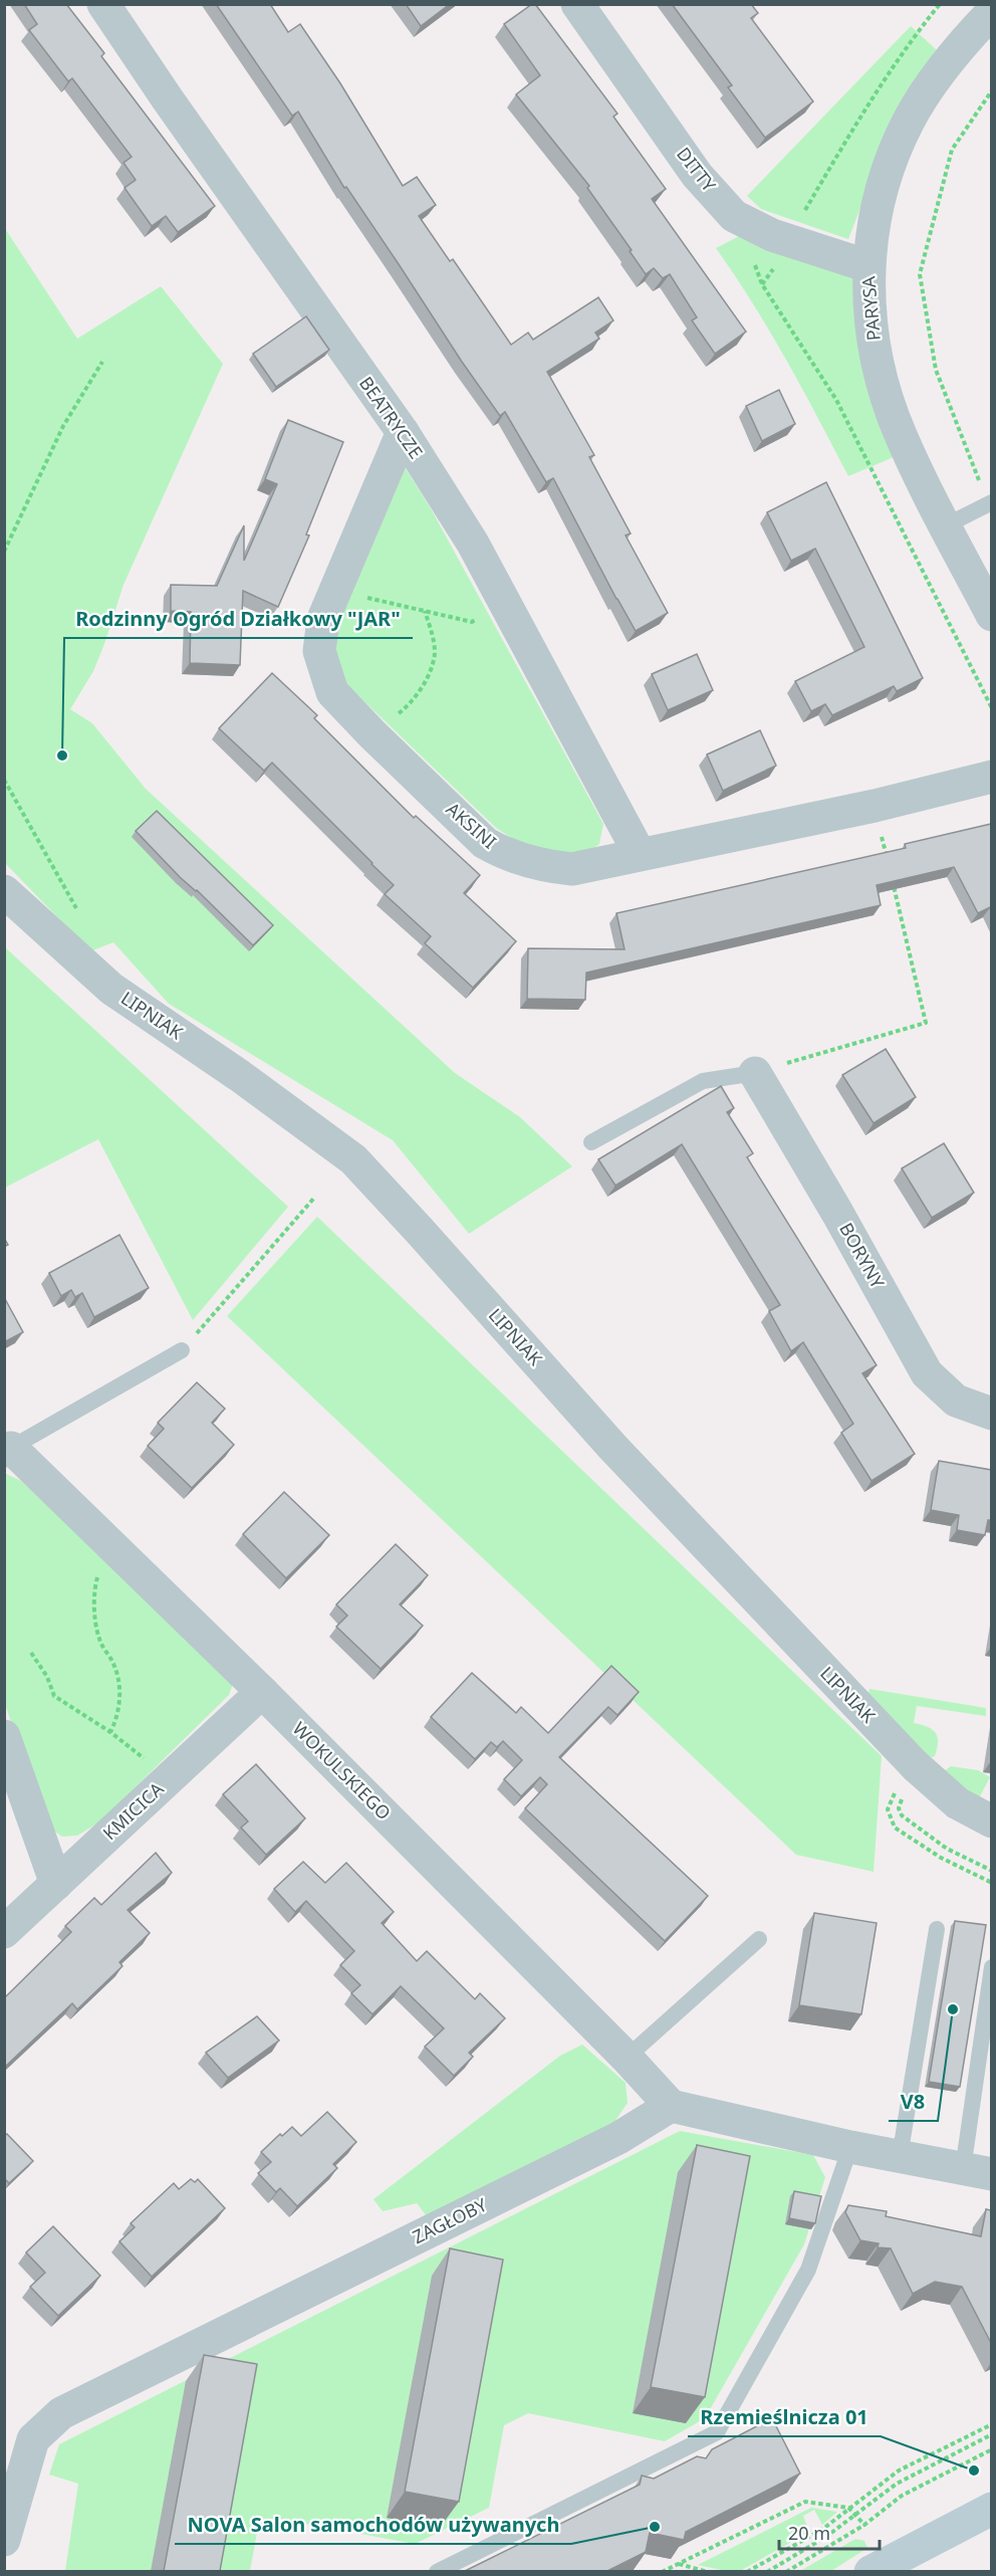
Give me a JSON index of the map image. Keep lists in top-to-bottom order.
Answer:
{
  "streets": {
    "street": [
      "DITTY",
      "PARYSA",
      "BEATRYCZE",
      "AKSINI",
      "LIPNIAK",
      "BORYNY",
      "WOKULSKIEGO",
      "KMICICA",
      "ZAGŁOBY"
    ]
  },
  "crossings": [
    ["DITTY", "PARYSA"],
    ["BEATRYCZE", "AKSINI"],
    ["WOKULSKIEGO", "KMICICA"],
    ["WOKULSKIEGO", "ZAGŁOBY"]
  ],
  "places": [
    "Rodzinny Ogród Działkowy \"JAR\"",
    "V8",
    "Rzemieślnicza 01",
    "NOVA Salon samochodów używanych"
  ],
  "scale_bar": "20 m"
}
